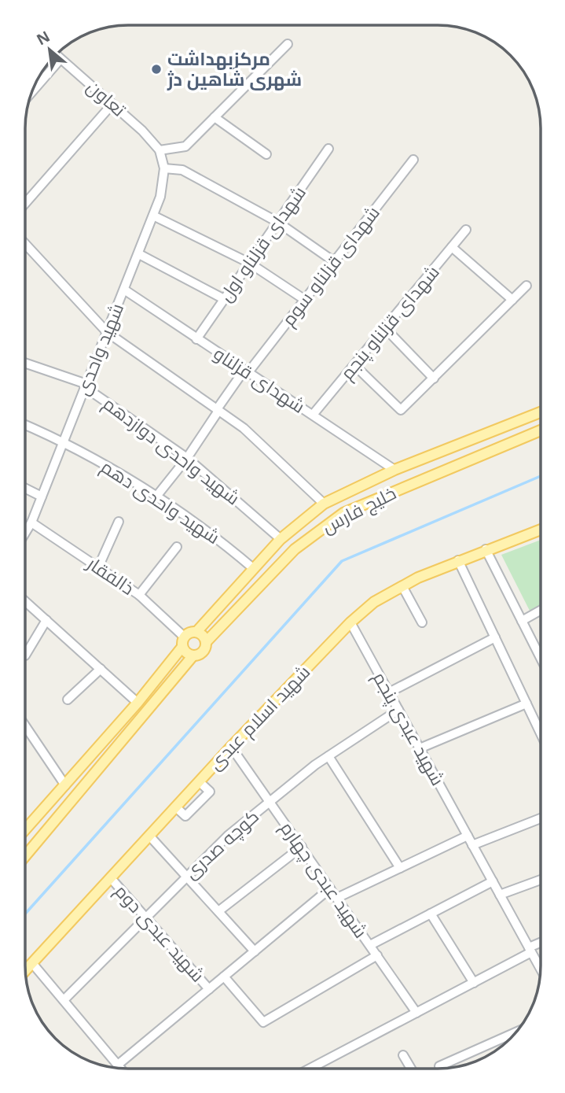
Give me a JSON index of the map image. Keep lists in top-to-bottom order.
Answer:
{
  "streets": {
    "main road": ["خلیج فارس", "شهید اسلام عبدی"],
    "street": [
      "تعاون",
      "شهدای قزلناو اول",
      "شهدای قزلناو سوم",
      "شهدای قزلناو پنجم",
      "شهید واحدی",
      "شهدای قزلناو",
      "شهید واحدی دوازدهم",
      "شهید واحدی دهم",
      "ذالفقار",
      "شهید عبدی پنجم",
      "کوچه صدری",
      "شهید عبدی چهارم",
      "شهید عبدی دوم"
    ]
  },
  "crossings": [
    ["تعاون", "شهید واحدی"],
    ["شهدای قزلناو اول", "شهدای قزلناو"],
    ["شهدای قزلناو سوم", "شهدای قزلناو"],
    ["شهدای قزلناو سوم", "شهید واحدی دوازدهم"],
    ["شهدای قزلناو سوم", "شهید واحدی دهم"],
    ["شهدای قزلناو پنجم", "شهدای قزلناو"],
    ["شهید واحدی", "شهدای قزلناو"],
    ["شهید واحدی", "شهید واحدی دوازدهم"],
    ["شهید واحدی", "شهید واحدی دهم"],
    ["شهید واحدی", "ذالفقار"],
    ["خلیج فارس", "ذالفقار"],
    ["شهید اسلام عبدی", "شهید عبدی پنجم"],
    ["شهید اسلام عبدی", "شهید عبدی چهارم"],
    ["شهید اسلام عبدی", "شهید عبدی دوم"],
    ["شهید عبدی پنجم", "کوچه صدری"],
    ["کوچه صدری", "شهید عبدی چهارم"],
    ["کوچه صدری", "شهید عبدی دوم"]
  ],
  "places": ["مرکزبهداشت شهری شاهین دژ"],
  "north": "top left"
}
